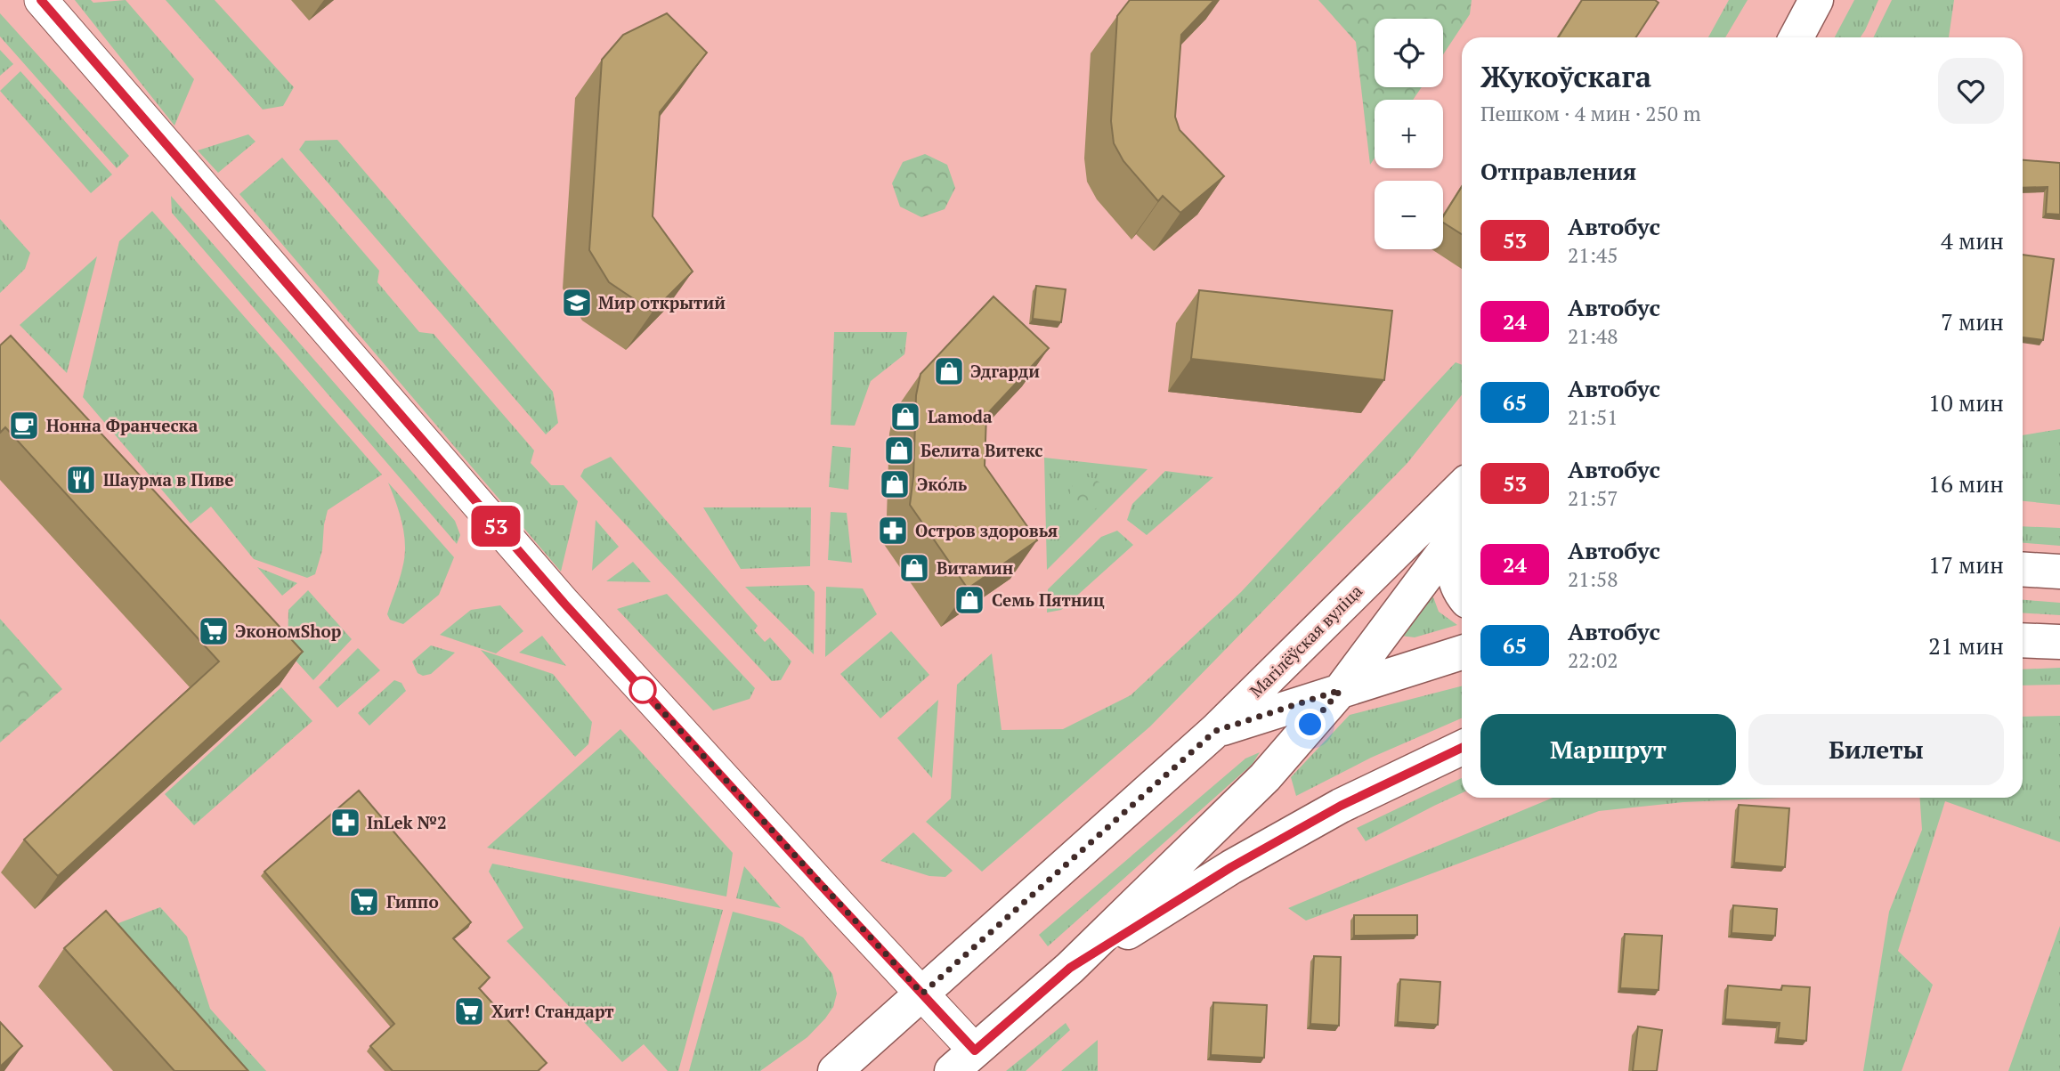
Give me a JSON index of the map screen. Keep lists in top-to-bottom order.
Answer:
{
  "streets": {
    "main road": ["Магілёўская вуліца"]
  },
  "places": {
    "school or university": ["Мир открытий"],
    "shop": [
      "Эдгарди",
      "Lamoda",
      "Белита Витекс",
      "Эко́ль",
      "Витамин",
      "Семь Пятниц"
    ],
    "cafe": ["Нонна Франческа"],
    "restaurant": ["Шаурма в Пиве"],
    "pharmacy": ["Остров здоровья", "InLek №2"],
    "supermarket": ["ЭкономShop", "Гиппо", "Хит! Стандарт"]
  },
  "lines": ["bus line 53"],
  "page": {
    "on_map": "53",
    "map_buttons": ["+", "−"],
    "heading": [
      ["Жукоўскага", "Пешком · 4 мин · 250 m"],
      "Отправления"
    ],
    "list": [
      {
        "mark": "53",
        "name": "Автобус",
        "note": "21:45",
        "value": "4 мин"
      },
      {
        "mark": "24",
        "name": "Автобус",
        "note": "21:48",
        "value": "7 мин"
      },
      {
        "mark": "65",
        "name": "Автобус",
        "note": "21:51",
        "value": "10 мин"
      },
      {
        "mark": "53",
        "name": "Автобус",
        "note": "21:57",
        "value": "16 мин"
      },
      {
        "mark": "24",
        "name": "Автобус",
        "note": "21:58",
        "value": "17 мин"
      },
      {
        "mark": "65",
        "name": "Автобус",
        "note": "22:02",
        "value": "21 мин"
      }
    ],
    "buttons": ["Маршрут", "Билеты"]
  }
}
